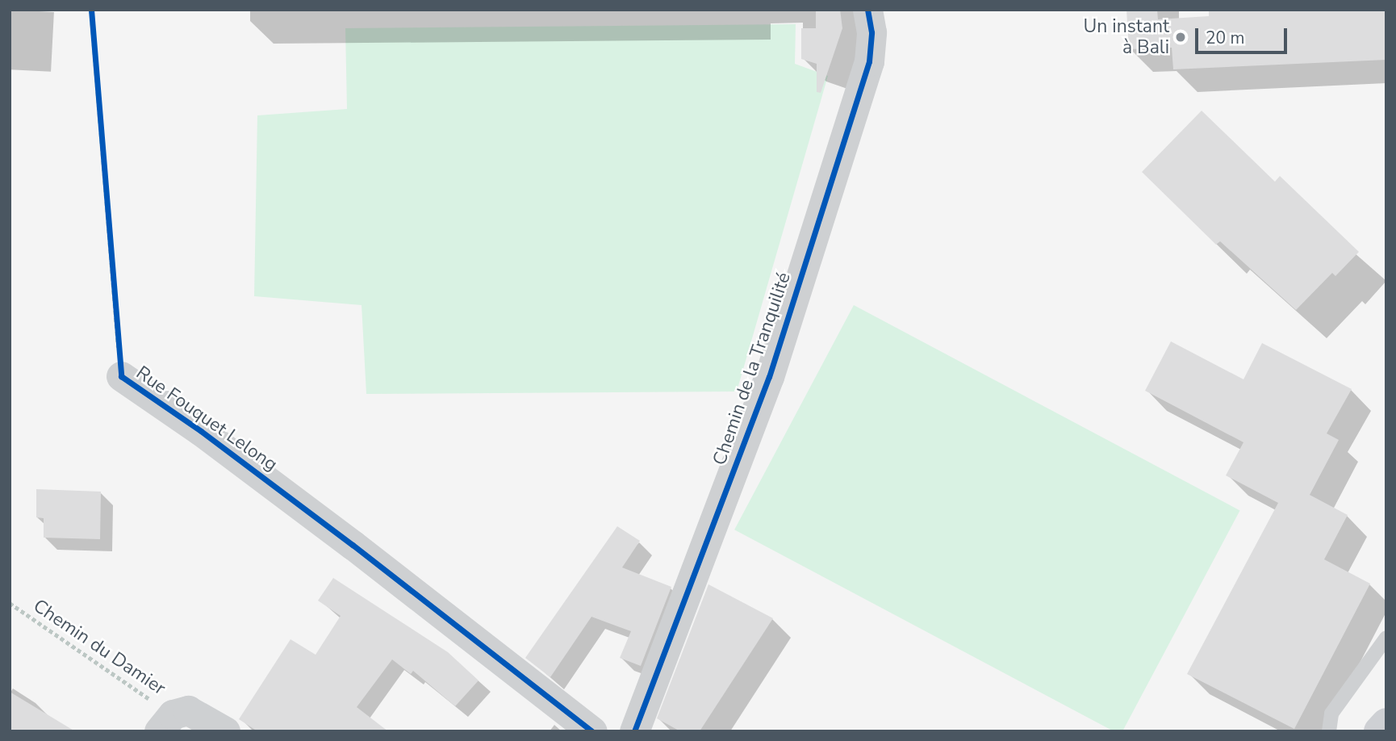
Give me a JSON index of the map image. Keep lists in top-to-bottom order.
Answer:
{
  "streets": {
    "street": ["Chemin de la Tranquilité", "Rue Fouquet Lelong"],
    "path": ["Chemin du Damier"]
  },
  "places": ["Un instant à Bali"],
  "scale_bar": "20 m"
}
